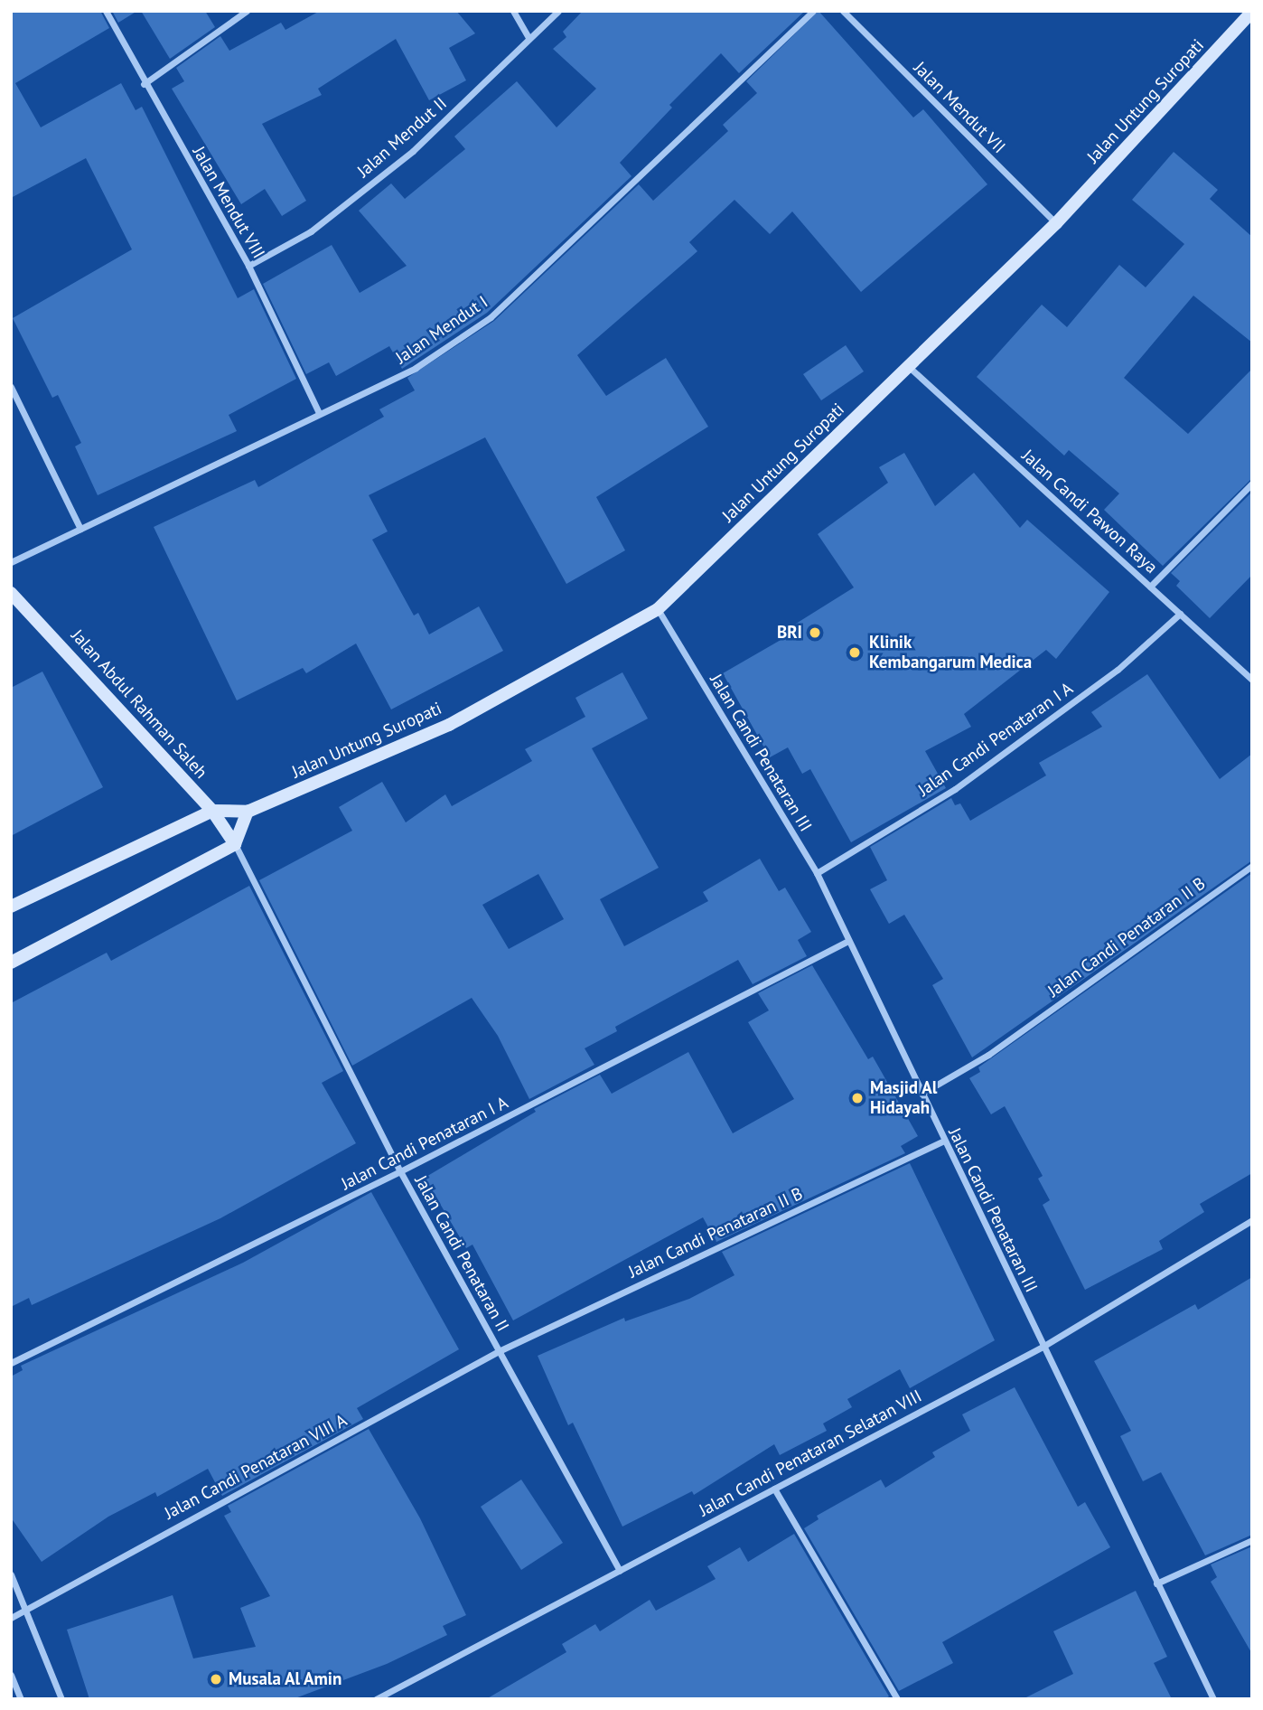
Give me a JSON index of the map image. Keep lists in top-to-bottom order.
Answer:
{
  "streets": {
    "main road": ["Jalan Untung Suropati", "Jalan Abdul Rahman Saleh"],
    "street": [
      "Jalan Mendut VII",
      "Jalan Mendut II",
      "Jalan Mendut VIII",
      "Jalan Mendut I",
      "Jalan Candi Pawon Raya",
      "Jalan Candi Penataran I A",
      "Jalan Candi Penataran III",
      "Jalan Candi Penataran II B",
      "Jalan Candi Penataran II",
      "Jalan Candi Penataran Selatan VIII",
      "Jalan Candi Penataran VIII A"
    ]
  },
  "crossings": [
    ["Jalan Untung Suropati", "Jalan Mendut VII"],
    ["Jalan Untung Suropati", "Jalan Candi Pawon Raya"],
    ["Jalan Untung Suropati", "Jalan Abdul Rahman Saleh"],
    ["Jalan Untung Suropati", "Jalan Candi Penataran III"],
    ["Jalan Mendut II", "Jalan Mendut VIII"],
    ["Jalan Mendut VIII", "Jalan Mendut I"],
    ["Jalan Candi Pawon Raya", "Jalan Candi Penataran I A"],
    ["Jalan Abdul Rahman Saleh", "Jalan Candi Penataran II"],
    ["Jalan Candi Penataran I A", "Jalan Candi Penataran III"],
    ["Jalan Candi Penataran I A", "Jalan Candi Penataran II"],
    ["Jalan Candi Penataran III", "Jalan Candi Penataran II B"],
    ["Jalan Candi Penataran III", "Jalan Candi Penataran Selatan VIII"],
    ["Jalan Candi Penataran II B", "Jalan Candi Penataran II"],
    ["Jalan Candi Penataran II B", "Jalan Candi Penataran VIII A"],
    ["Jalan Candi Penataran II", "Jalan Candi Penataran Selatan VIII"],
    ["Jalan Candi Penataran II", "Jalan Candi Penataran VIII A"]
  ],
  "places": [
    "BRI",
    "Klinik Kembangarum Medica",
    "Masjid Al Hidayah",
    "Musala Al Amin"
  ]
}
